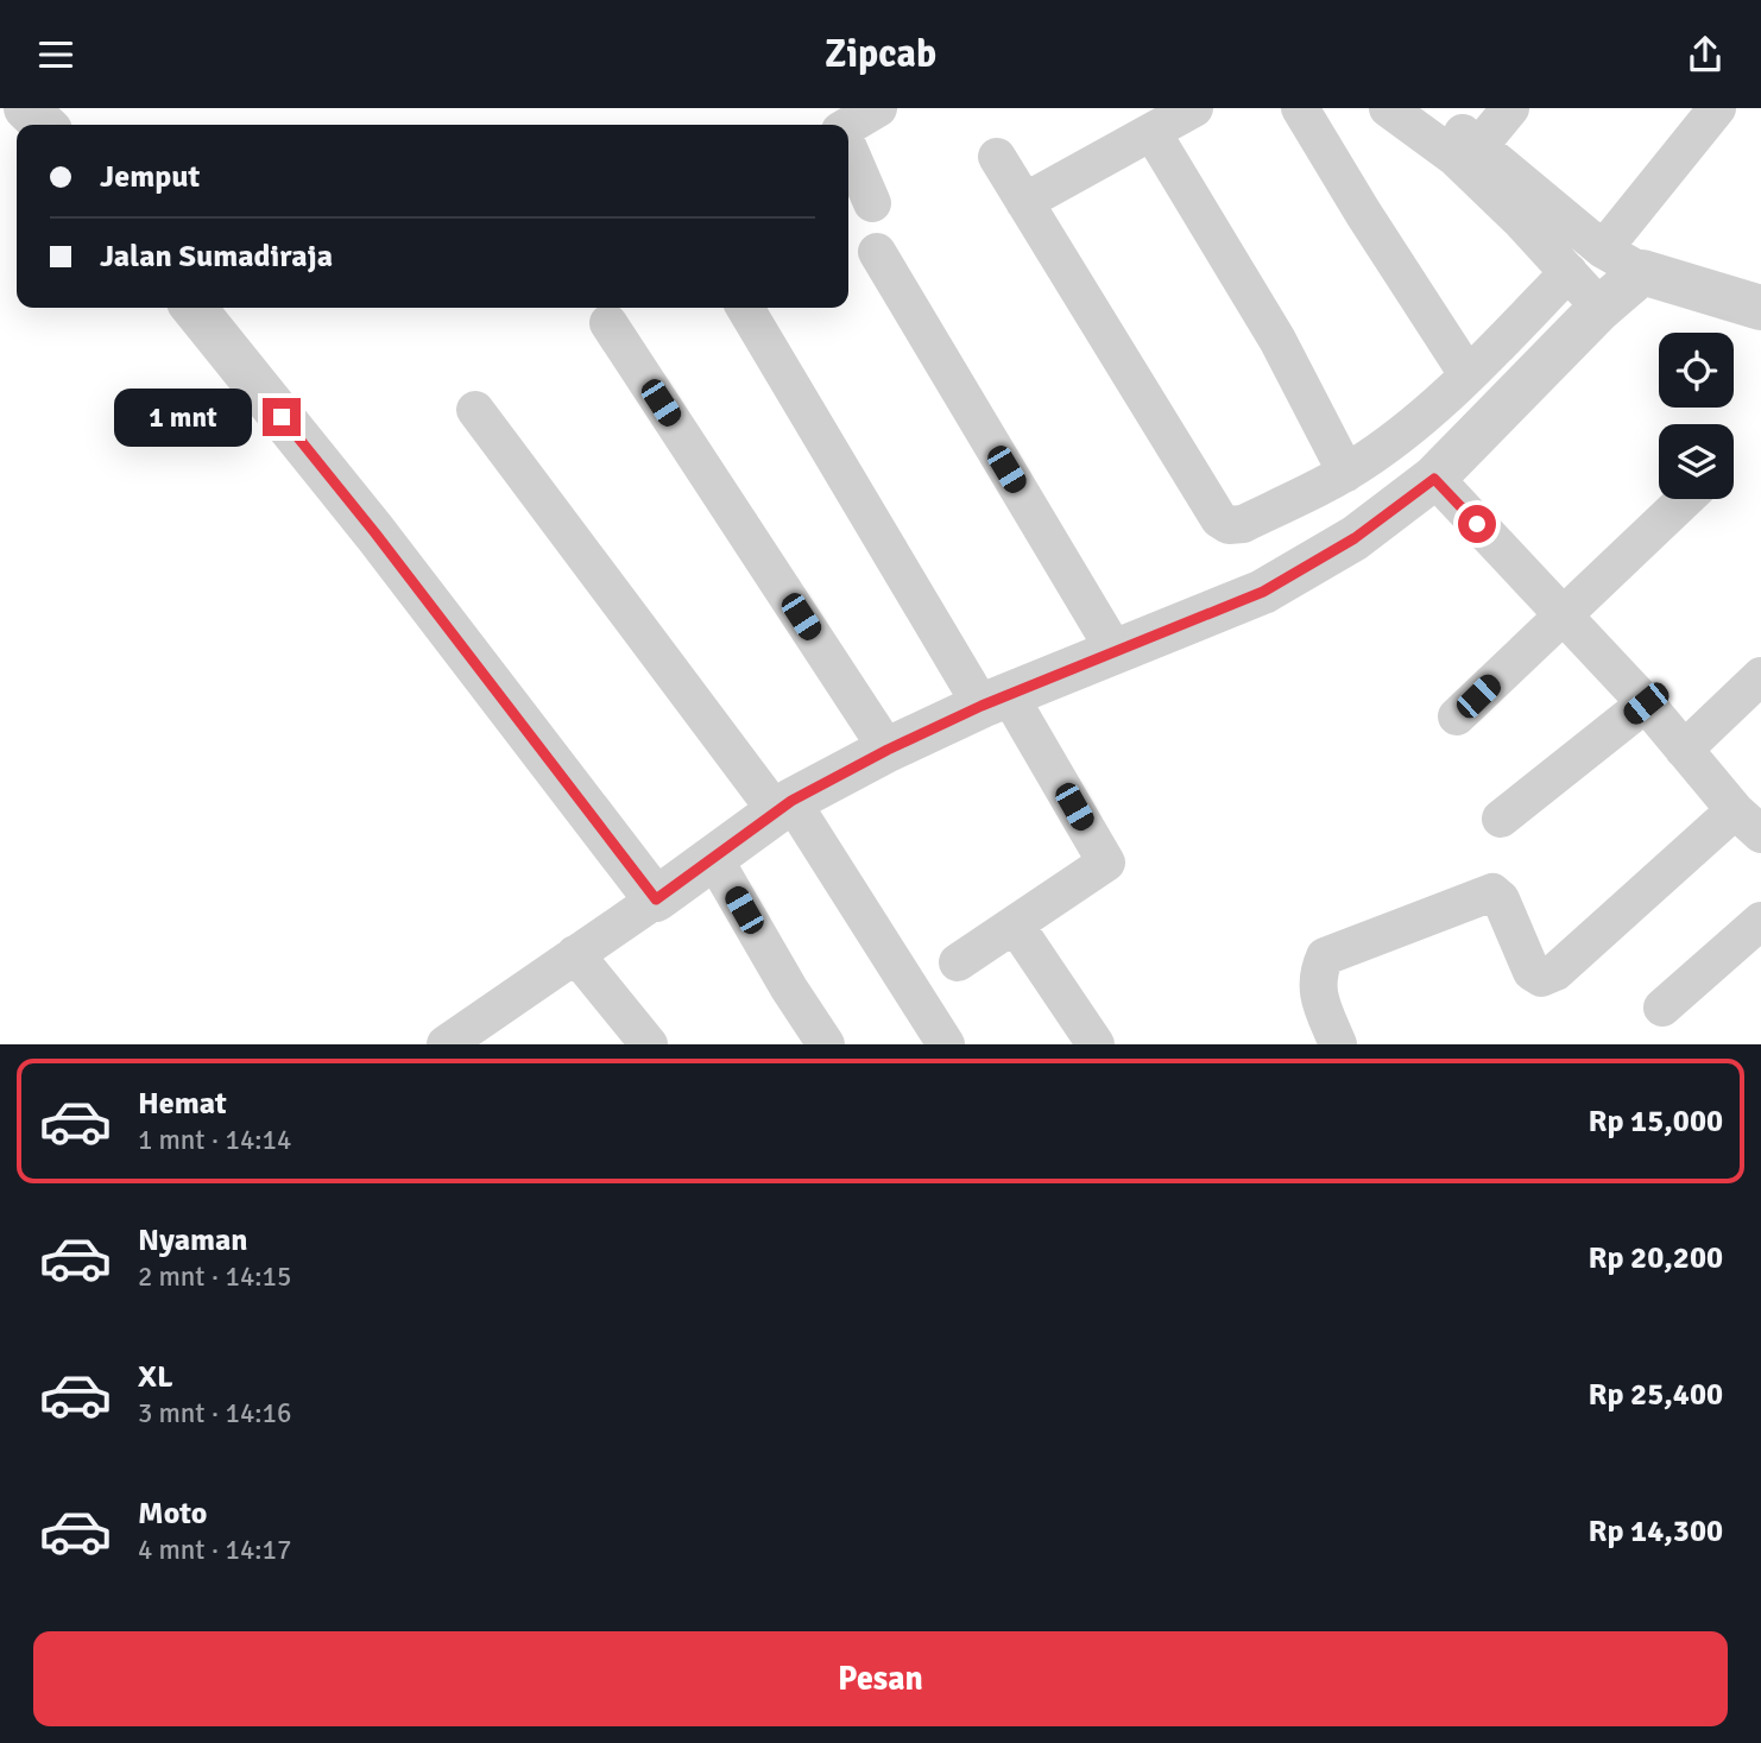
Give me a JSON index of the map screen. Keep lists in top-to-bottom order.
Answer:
{
  "page": {
    "header": "Zipcab",
    "banner": ["Jemput", "Jalan Sumadiraja"],
    "bubble": "1 mnt",
    "list": [
      {
        "name": "Hemat",
        "note": "1 mnt · 14:14",
        "value": "Rp 15,000"
      },
      {
        "name": "Nyaman",
        "note": "2 mnt · 14:15",
        "value": "Rp 20,200"
      },
      {
        "name": "XL",
        "note": "3 mnt · 14:16",
        "value": "Rp 25,400"
      },
      {
        "name": "Moto",
        "note": "4 mnt · 14:17",
        "value": "Rp 14,300"
      }
    ],
    "buttons": "Pesan"
  }
}
